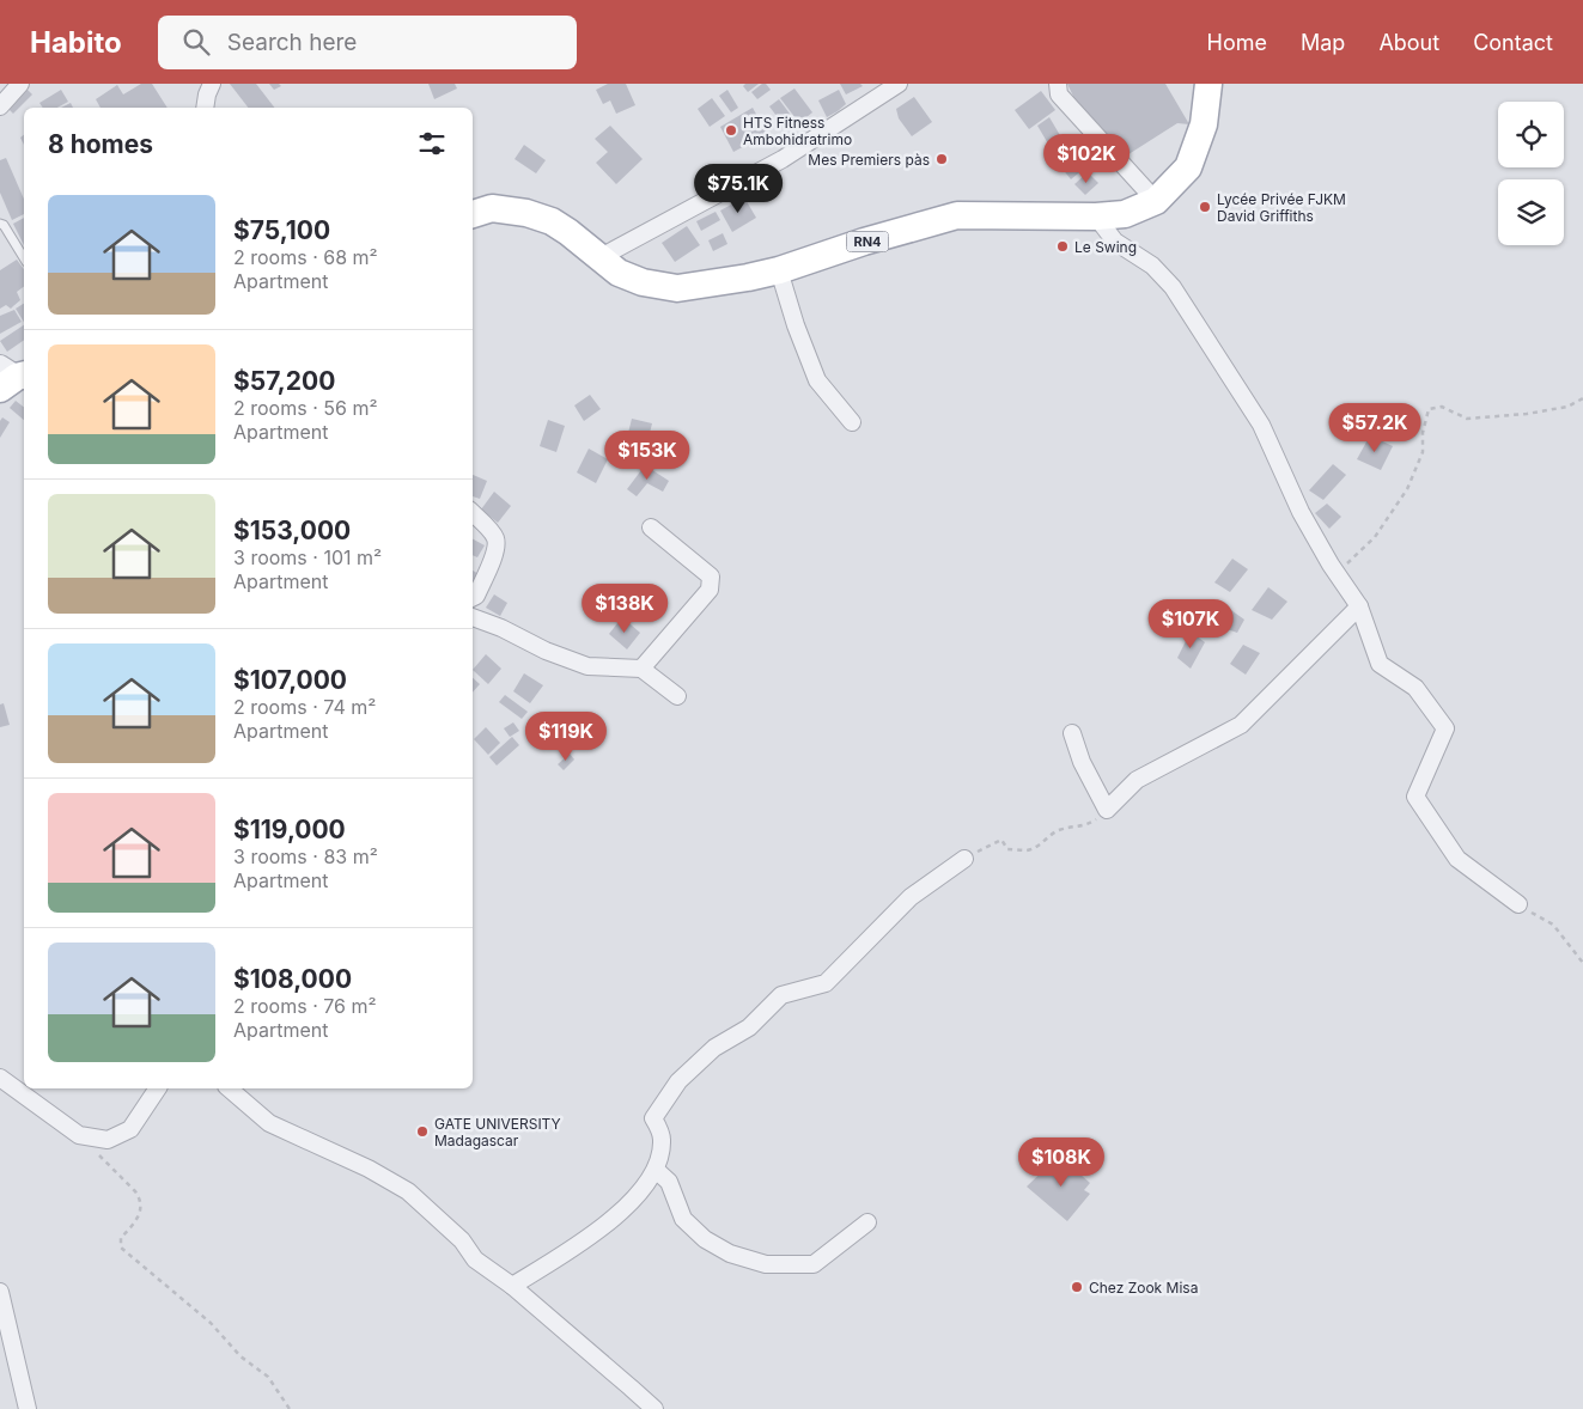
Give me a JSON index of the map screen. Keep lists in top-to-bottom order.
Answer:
{
  "streets": {
    "main road": ["RN4"]
  },
  "places": [
    "HTS Fitness Ambohidratrimo",
    "Mes Premiers pàs",
    "Lycée Privée FJKM David Griffiths",
    "Le Swing",
    "GATE UNIVERSITY Madagascar",
    "Chez Zook Misa"
  ],
  "page": {
    "header": "Habito",
    "search": "Search here",
    "nav": [
      "Home",
      "Map",
      "About",
      "Contact"
    ],
    "heading": "8 homes",
    "price": [
      "$102K",
      "$75.1K",
      "$57.2K",
      "$153K",
      "$138K",
      "$107K",
      "$119K",
      "$108K"
    ],
    "list": [
      {
        "name": "$75,100",
        "note": "2 rooms · 68 m² · Apartment"
      },
      {
        "name": "$57,200",
        "note": "2 rooms · 56 m² · Apartment"
      },
      {
        "name": "$153,000",
        "note": "3 rooms · 101 m² · Apartment"
      },
      {
        "name": "$107,000",
        "note": "2 rooms · 74 m² · Apartment"
      },
      {
        "name": "$119,000",
        "note": "3 rooms · 83 m² · Apartment"
      },
      {
        "name": "$108,000",
        "note": "2 rooms · 76 m² · Apartment"
      }
    ]
  }
}
